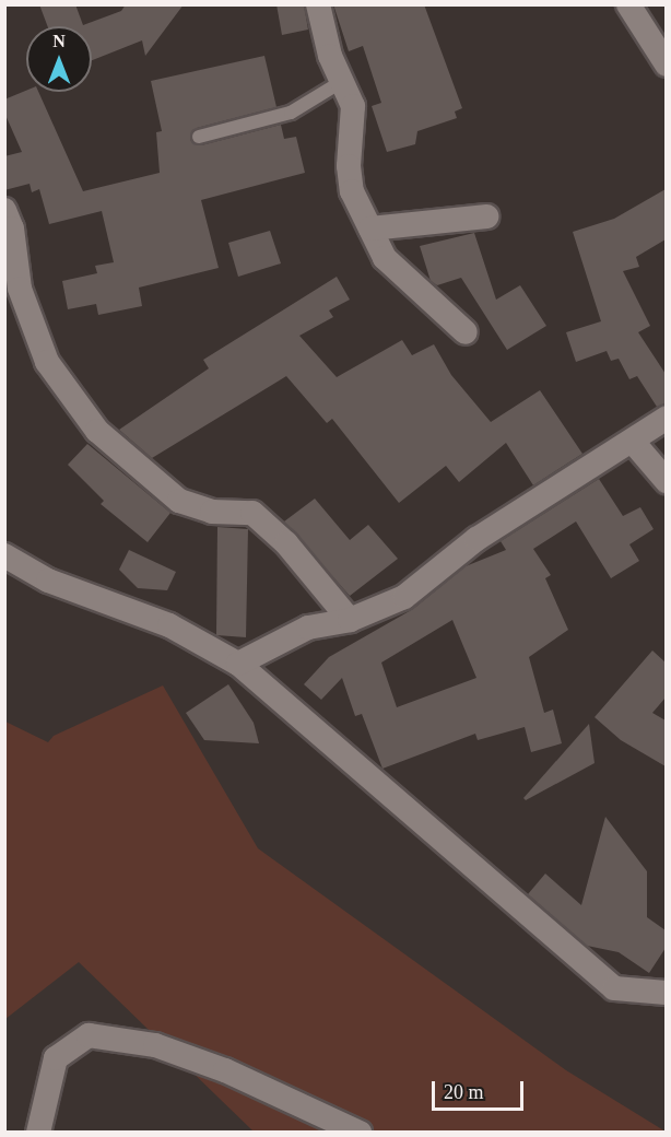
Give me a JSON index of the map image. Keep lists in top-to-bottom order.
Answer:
{
  "scale_bar": "20 m",
  "north": "top"
}
